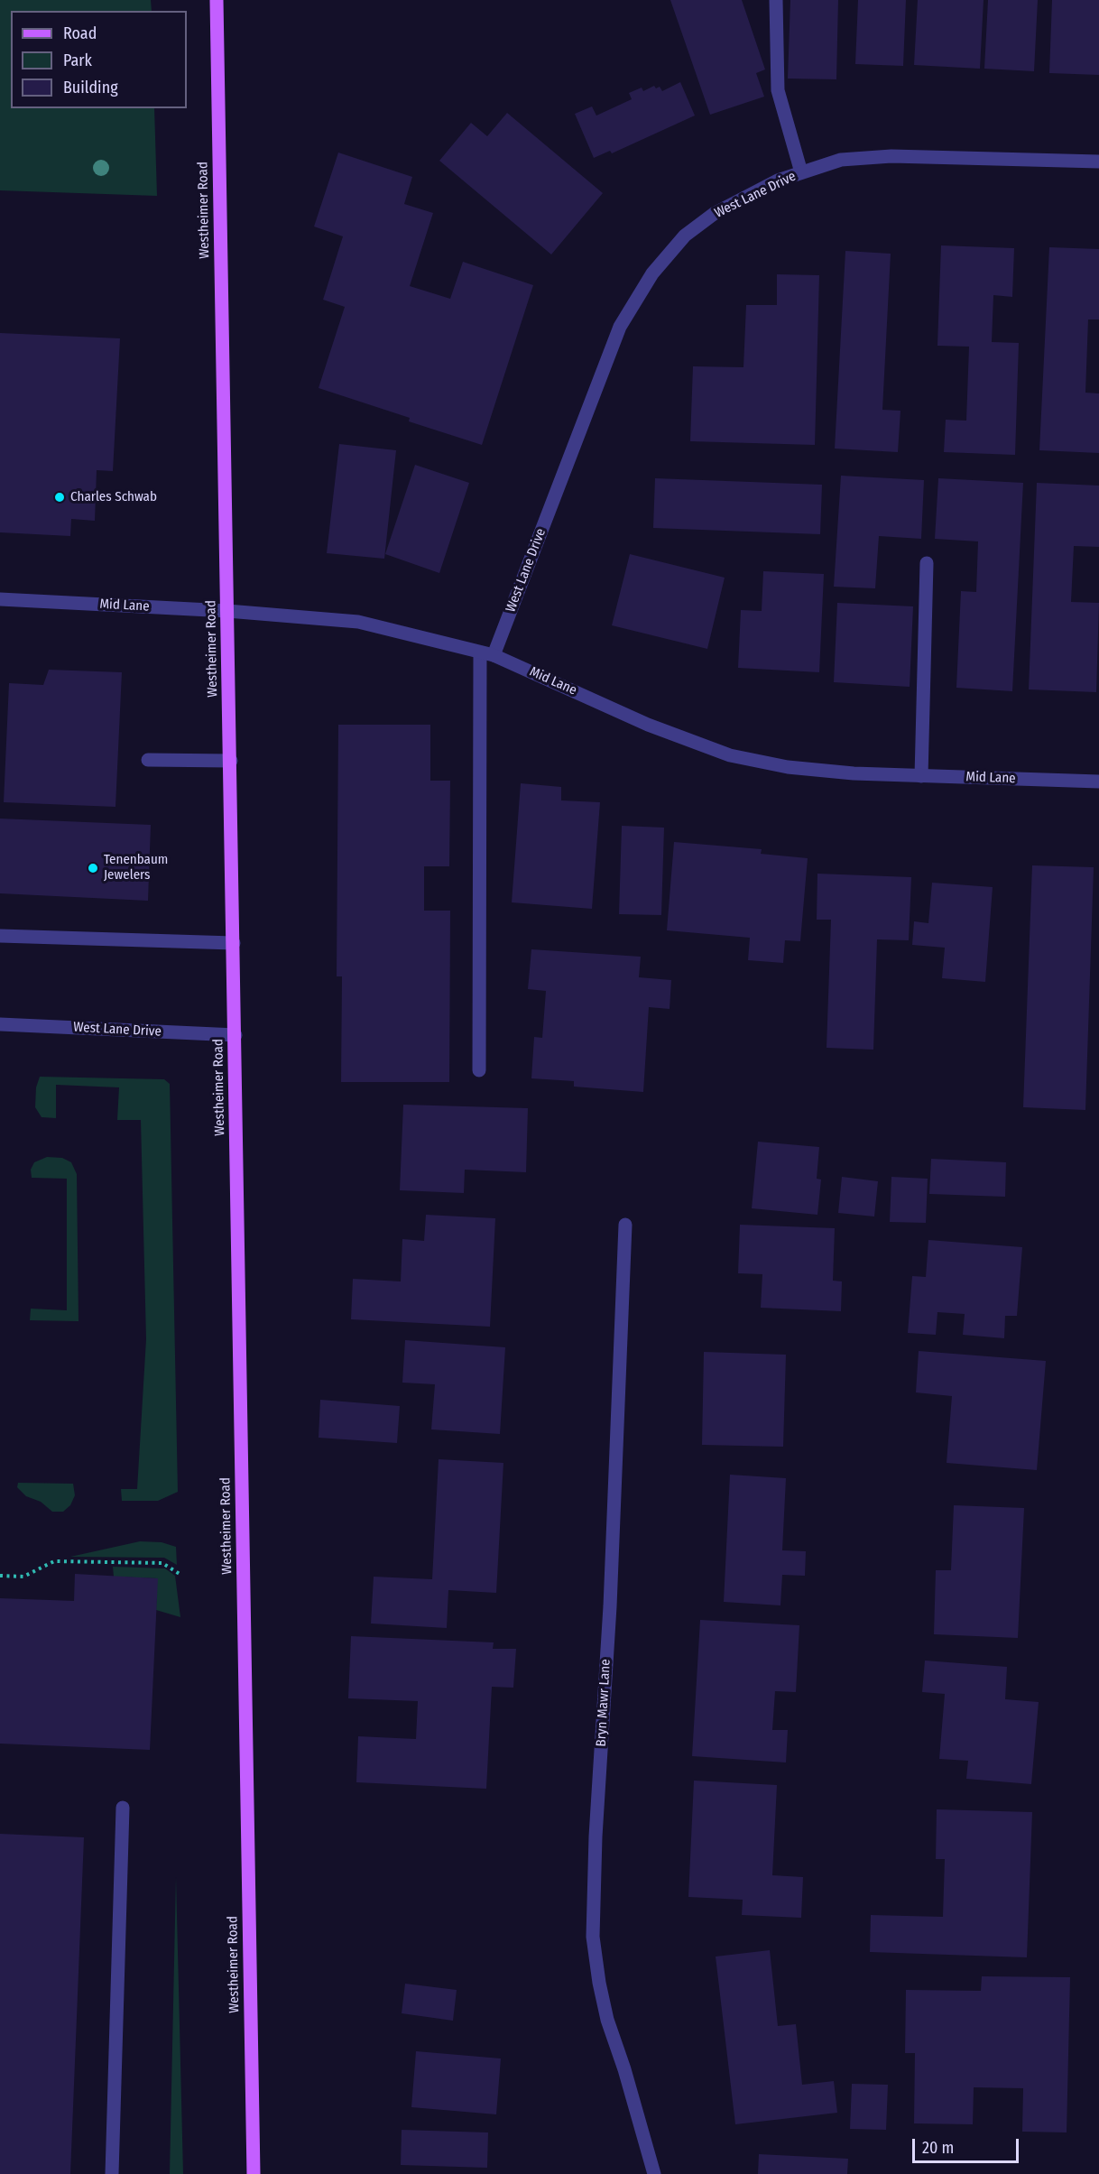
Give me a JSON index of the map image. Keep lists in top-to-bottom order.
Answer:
{
  "streets": {
    "main road": ["Westheimer Road"],
    "street": ["West Lane Drive", "Mid Lane", "Bryn Mawr Lane"]
  },
  "crossings": [
    ["West Lane Drive", "Westheimer Road"],
    ["West Lane Drive", "Mid Lane"],
    ["Westheimer Road", "Mid Lane"]
  ],
  "places": ["Charles Schwab", "Tenenbaum Jewelers"],
  "legend": ["Road", "Park", "Building"],
  "scale_bar": "20 m"
}
